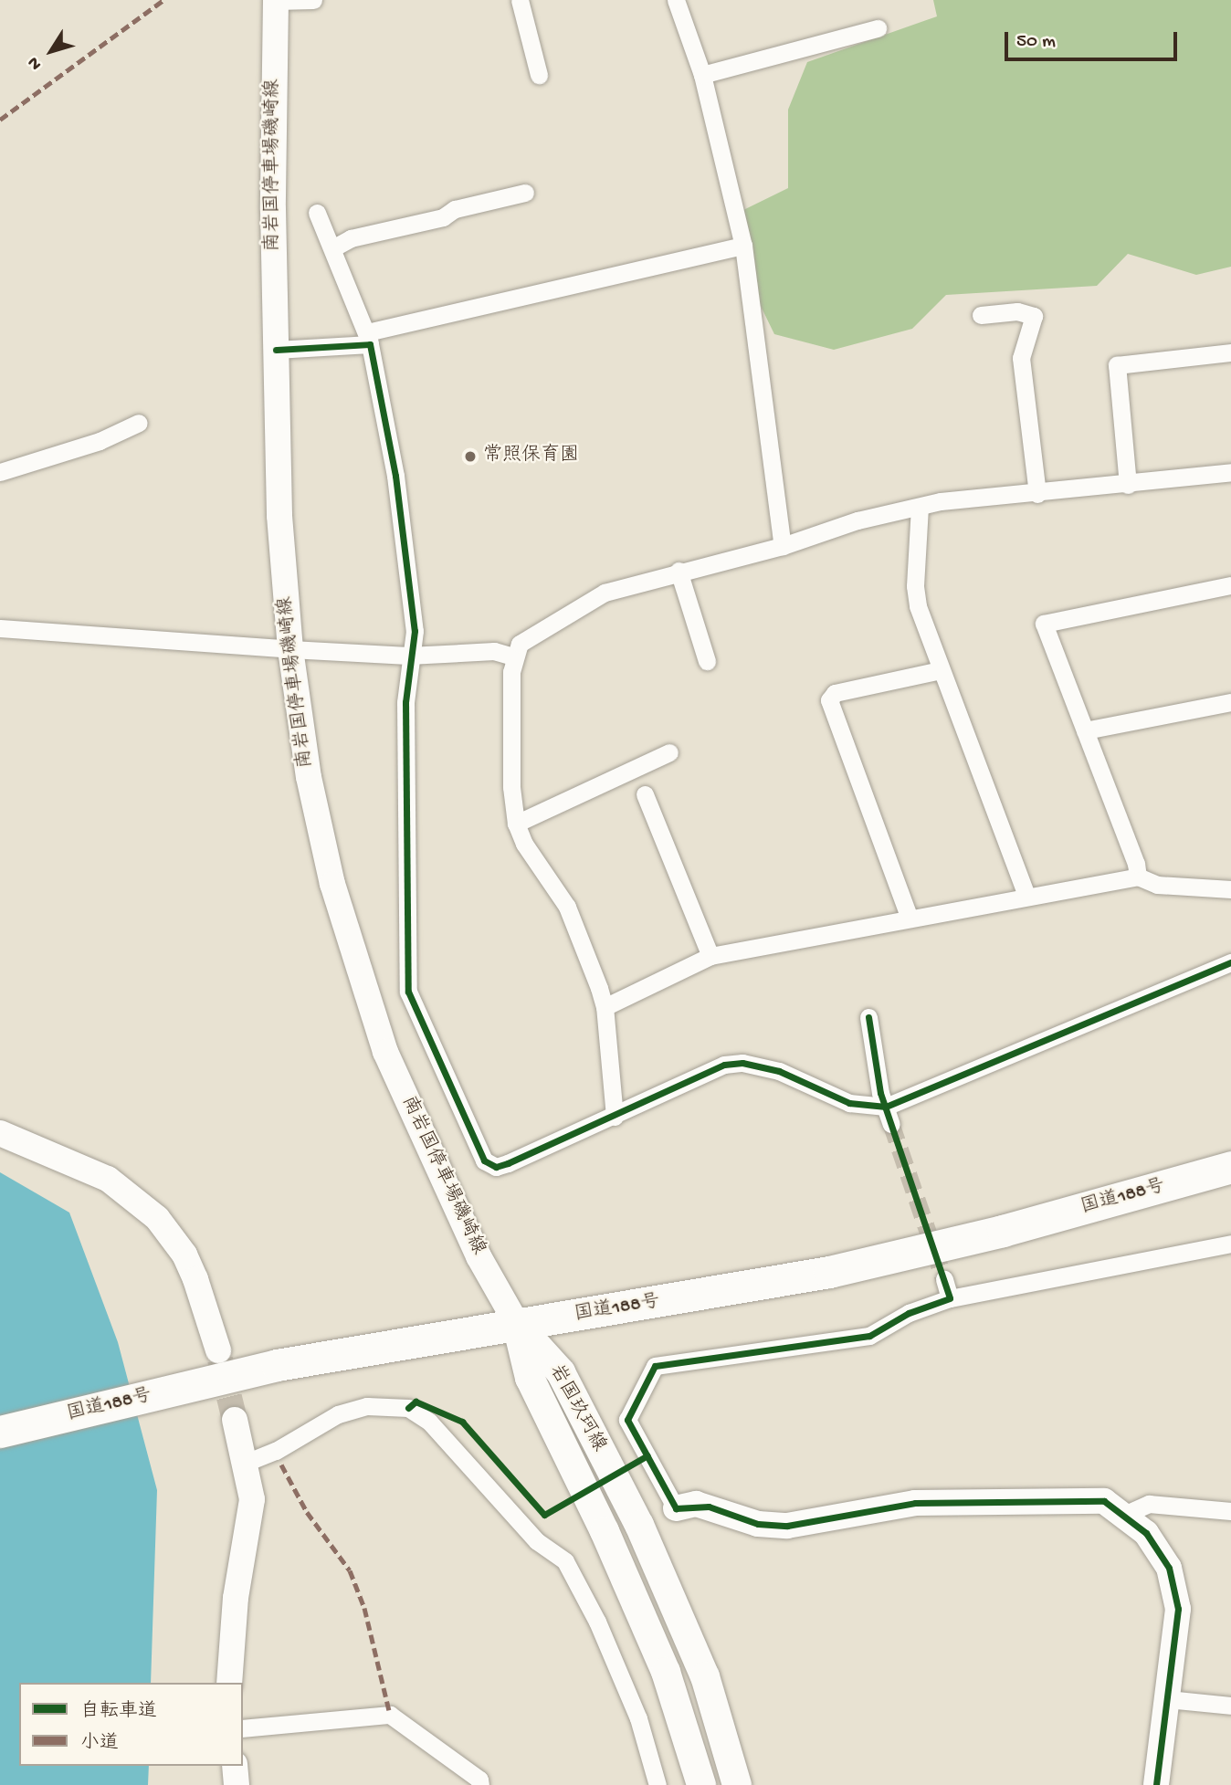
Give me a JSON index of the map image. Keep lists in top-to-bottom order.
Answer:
{
  "streets": {
    "highway": ["国道188号"],
    "main road": ["岩国玖珂線"],
    "street": ["南岩国停車場磯崎線"]
  },
  "crossings": [
    ["南岩国停車場磯崎線", "国道188号"],
    ["南岩国停車場磯崎線", "岩国玖珂線"],
    ["国道188号", "岩国玖珂線"]
  ],
  "places": ["常照保育園"],
  "legend": ["自転車道", "小道"],
  "scale_bar": "50 m",
  "north": "bottom left"
}
